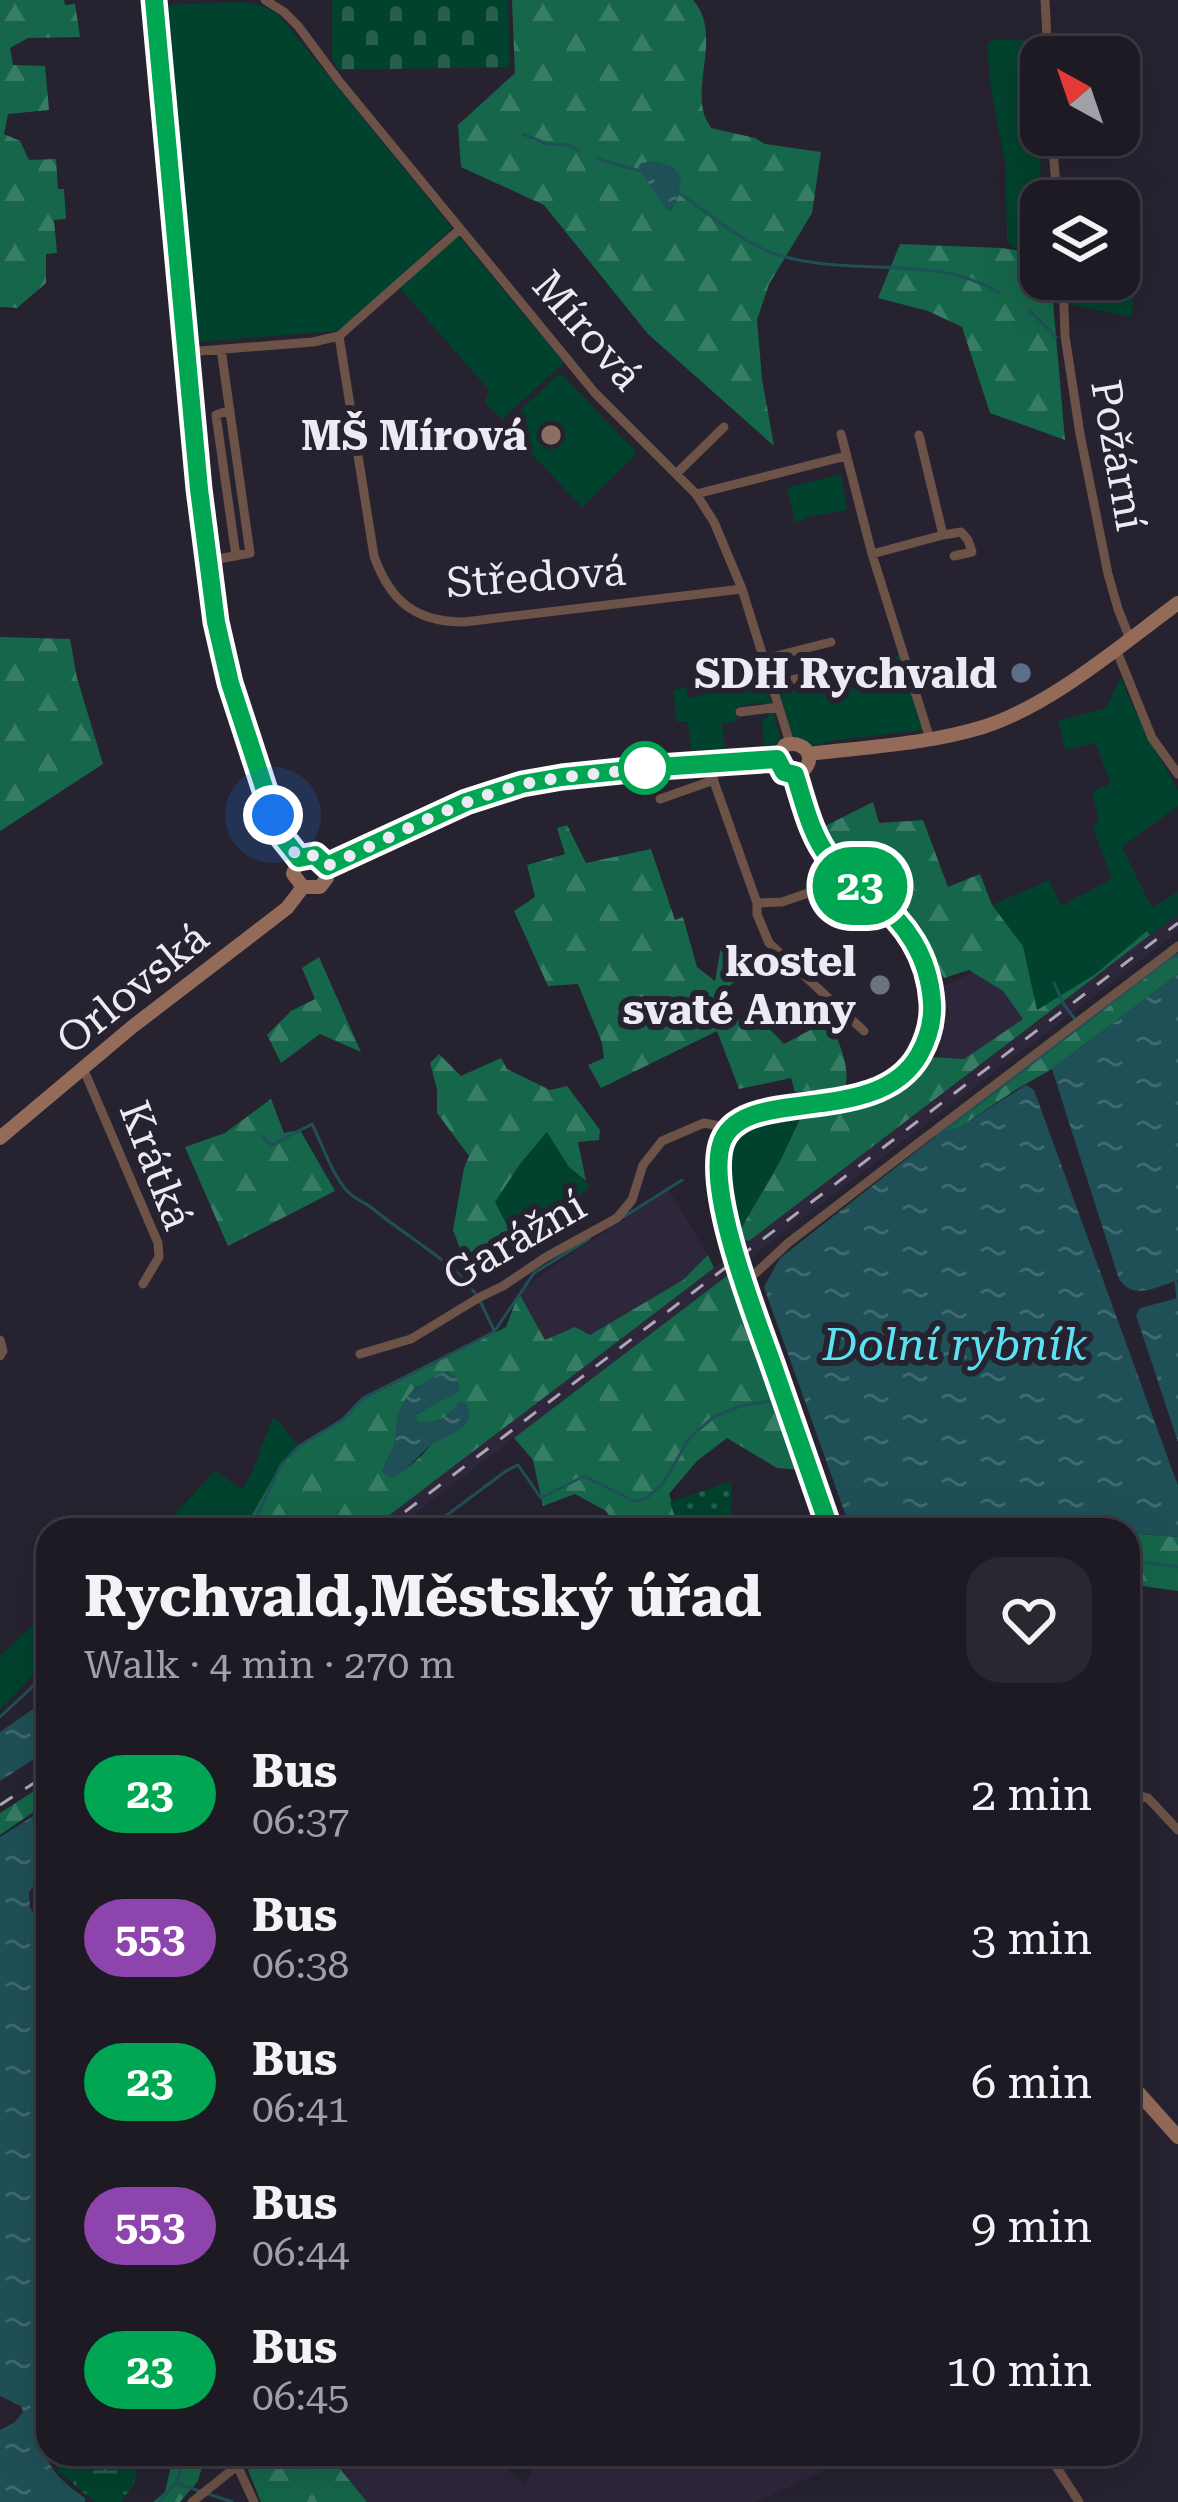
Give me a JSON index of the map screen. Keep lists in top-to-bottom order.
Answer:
{
  "streets": {
    "main road": ["Orlovská"],
    "street": [
      "Mírová",
      "Požární",
      "Středová",
      "Krátká",
      "Garážní"
    ]
  },
  "crossings": [
    ["Mírová", "Středová"],
    ["Orlovská", "Krátká"]
  ],
  "water": ["Dolní rybník"],
  "places": ["MŠ Mírová", "SDH Rychvald", "kostel svaté Anny"],
  "lines": ["bus line 23"],
  "north": "top left",
  "page": {
    "on_map": "23",
    "heading": ["Rychvald,Městský úřad", "Walk · 4 min · 270 m"],
    "list": [
      {
        "mark": "23",
        "name": "Bus",
        "note": "06:37",
        "value": "2 min"
      },
      {
        "mark": "553",
        "name": "Bus",
        "note": "06:38",
        "value": "3 min"
      },
      {
        "mark": "23",
        "name": "Bus",
        "note": "06:41",
        "value": "6 min"
      },
      {
        "mark": "553",
        "name": "Bus",
        "note": "06:44",
        "value": "9 min"
      },
      {
        "mark": "23",
        "name": "Bus",
        "note": "06:45",
        "value": "10 min"
      }
    ]
  }
}
